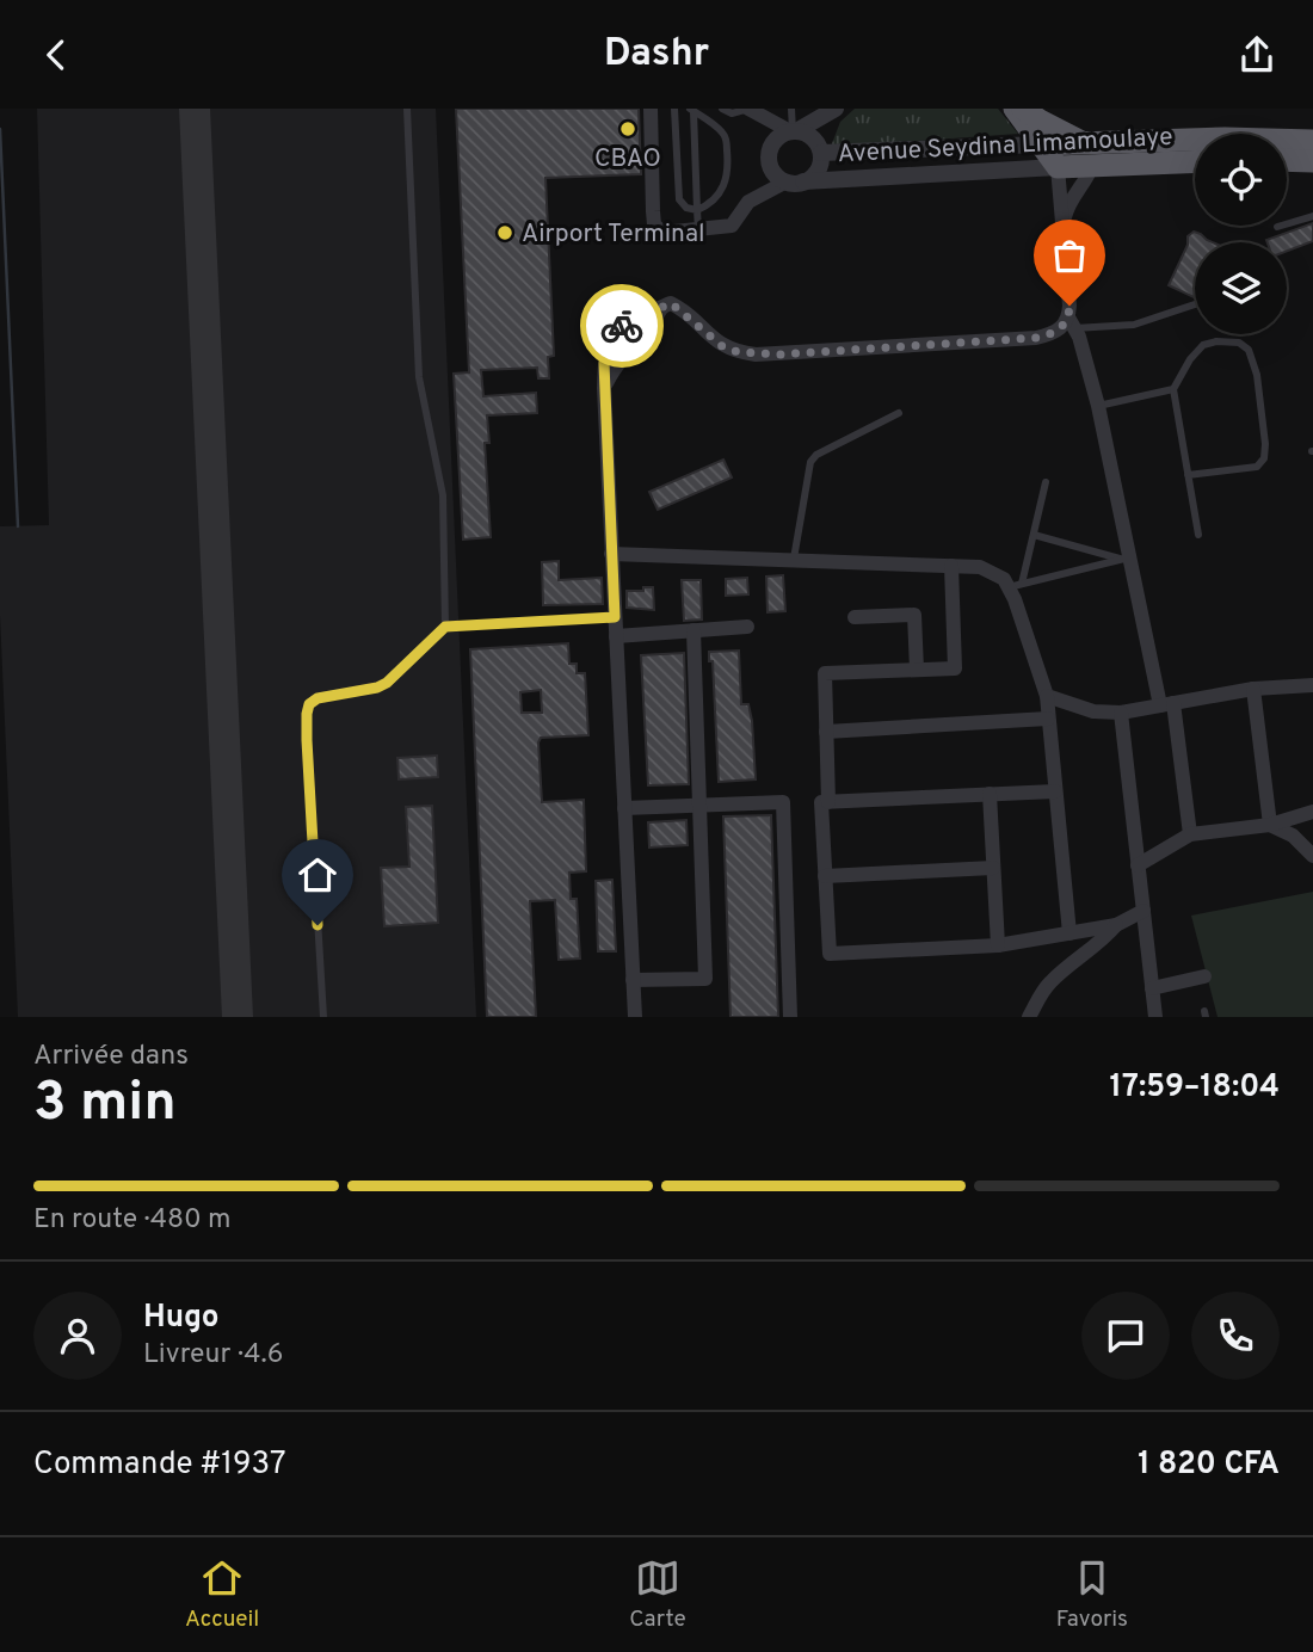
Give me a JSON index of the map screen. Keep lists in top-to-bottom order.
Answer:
{
  "streets": {
    "highway": ["Avenue Seydina Limamoulaye"]
  },
  "places": ["CBAO", "Airport Terminal"],
  "page": {
    "header": "Dashr",
    "heading": ["3 min", "Arrivée dans", "17:59–18:04"],
    "panel": [
      "Hugo",
      "Livreur · 4.6",
      "Commande #1937",
      "1 820 CFA"
    ],
    "bar": "En route · 480 m",
    "tabs": ["Accueil", "Carte", "Favoris"]
  }
}
